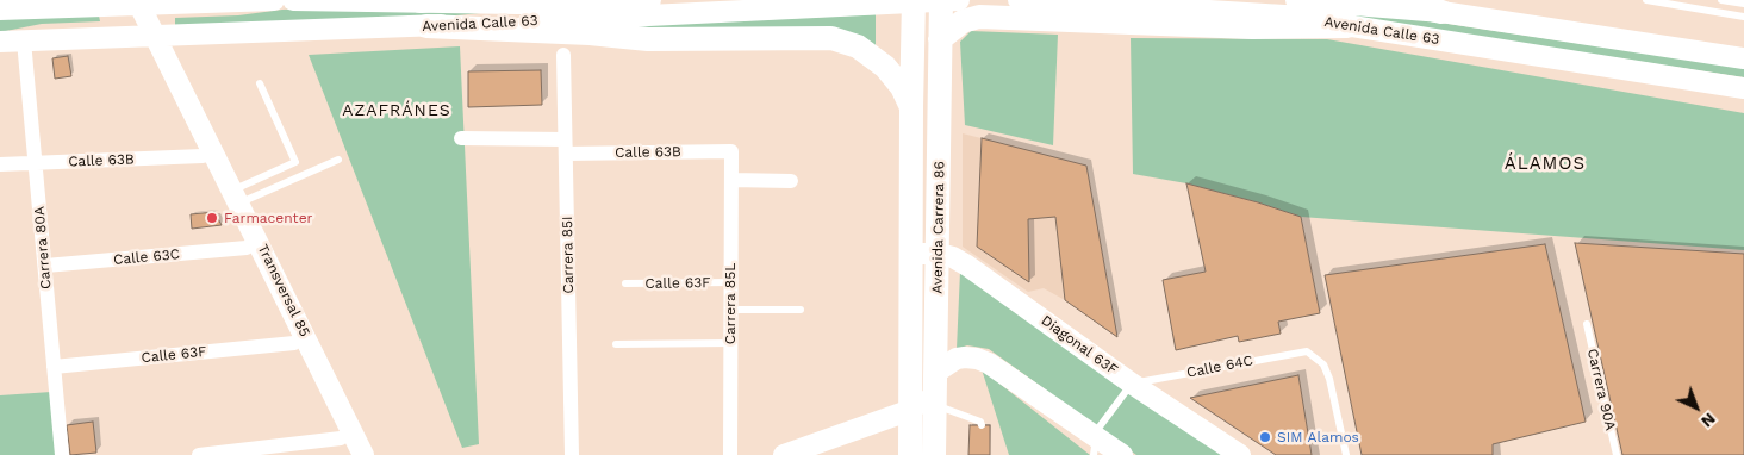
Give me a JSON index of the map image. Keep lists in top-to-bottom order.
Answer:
{
  "streets": {
    "main road": [
      "Avenida Calle 63",
      "Avenida Carrera 86",
      "Transversal 85",
      "Diagonal 63F"
    ],
    "street": [
      "Calle 63B",
      "Carrera 80A",
      "Carrera 85I",
      "Calle 63C",
      "Calle 63F",
      "Carrera 85L"
    ],
    "lane": ["Calle 64C", "Carrera 90A"]
  },
  "crossings": [
    ["Avenida Calle 63", "Carrera 80A"],
    ["Avenida Calle 63", "Transversal 85"],
    ["Calle 63B", "Carrera 80A"],
    ["Calle 63B", "Carrera 85I"],
    ["Calle 63B", "Transversal 85"],
    ["Calle 63B", "Carrera 85L"],
    ["Avenida Carrera 86", "Diagonal 63F"],
    ["Carrera 80A", "Calle 63C"],
    ["Carrera 80A", "Calle 63F"],
    ["Calle 63C", "Transversal 85"],
    ["Calle 63F", "Transversal 85"],
    ["Calle 63F", "Carrera 85L"],
    ["Diagonal 63F", "Calle 64C"]
  ],
  "districts": ["AZAFRÁNES", "ÁLAMOS"],
  "places": ["Farmacenter", "SIM Alamos"],
  "north": "bottom right"
}
